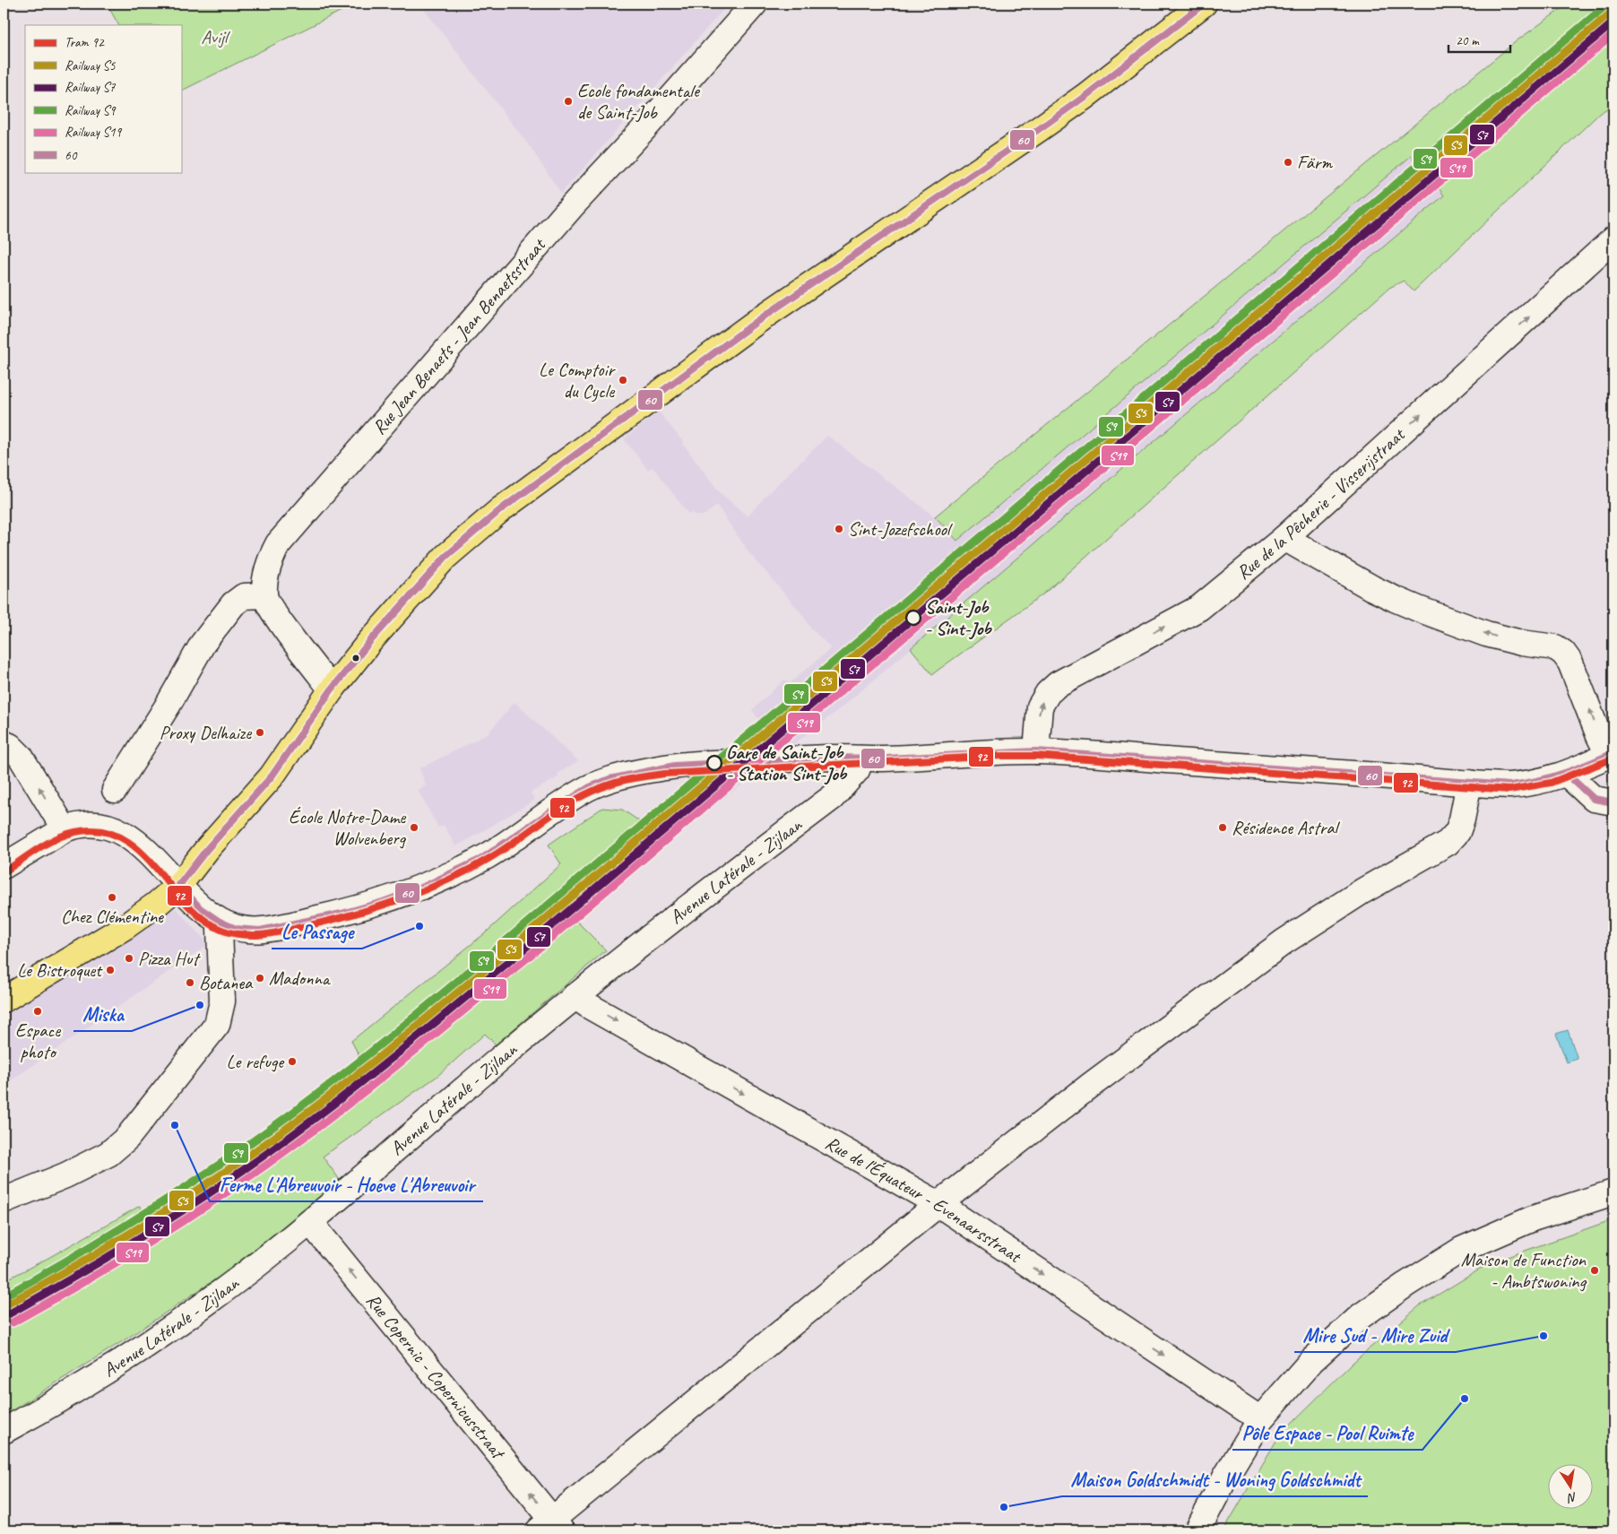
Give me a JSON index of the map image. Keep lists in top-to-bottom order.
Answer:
{
  "streets": {
    "street": [
      "Rue Jean Benaets - Jean Benaetsstraat",
      "Rue de la Pêcherie - Visserijstraat",
      "Avenue Latérale - Zijlaan",
      "Rue de l'Équateur - Evenaarsstraat",
      "Rue Copernic - Copernicusstraat"
    ]
  },
  "crossings": [
    ["Avenue Latérale - Zijlaan", "Rue de l'Équateur - Evenaarsstraat"],
    ["Avenue Latérale - Zijlaan", "Rue Copernic - Copernicusstraat"]
  ],
  "one_way": ["Rue de la Pêcherie - Visserijstraat", "Rue de l'Équateur - Evenaarsstraat", "Rue Copernic - Copernicusstraat"],
  "parks": ["Avijl"],
  "places": [
    "Ecole fondamentale de Saint-Job",
    "Färm",
    "Le Comptoir du Cycle",
    "Sint-Jozefschool",
    "Saint-Job - Sint-Job",
    "Proxy Delhaize",
    "Gare de Saint-Job - Station Sint-Job",
    "École Notre-Dame Wolvenberg",
    "Résidence Astral",
    "Chez Clémentine",
    "Le Passage",
    "Pizza Hut",
    "Le Bistroquet",
    "Madonna",
    "Botanea",
    "Miska",
    "Espace photo",
    "Le refuge",
    "Ferme L'Abreuvoir - Hoeve L'Abreuvoir",
    "Maison de Function - Ambtswoning",
    "Mire Sud - Mire Zuid",
    "Pôle Espace - Pool Ruimte",
    "Maison Goldschmidt - Woning Goldschmidt"
  ],
  "lines": [
    "rail line S9",
    "transit line 60",
    "rail line S5",
    "rail line S7",
    "rail line S19",
    "tram line 92"
  ],
  "legend": [
    "Tram 92",
    "Railway S5",
    "Railway S7",
    "Railway S9",
    "Railway S19",
    "60"
  ],
  "scale_bar": "20 m",
  "north": "bottom"
}
